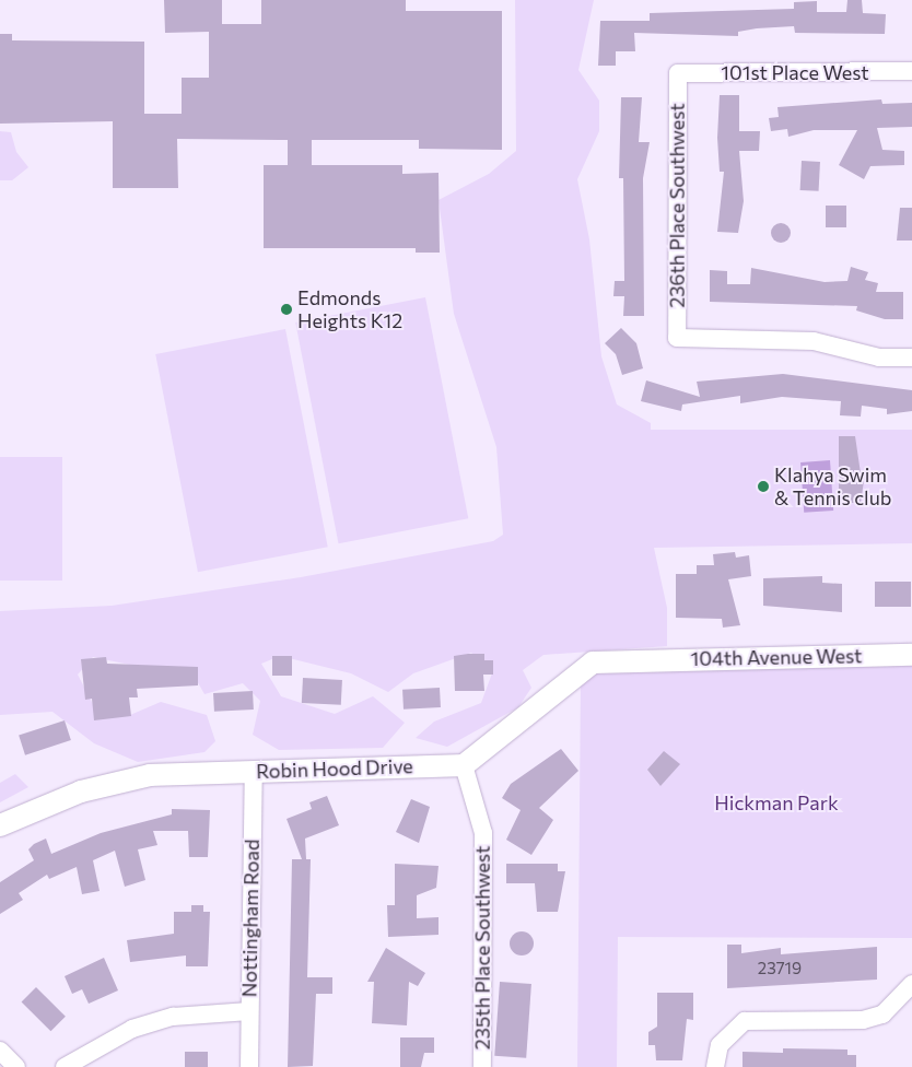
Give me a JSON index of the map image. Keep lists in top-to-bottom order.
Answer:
{
  "streets": {
    "street": [
      "101st Place West",
      "236th Place Southwest",
      "104th Avenue West",
      "Robin Hood Drive",
      "Nottingham Road",
      "235th Place Southwest"
    ]
  },
  "crossings": [
    ["101st Place West", "236th Place Southwest"],
    ["104th Avenue West", "Robin Hood Drive"],
    ["104th Avenue West", "235th Place Southwest"],
    ["Robin Hood Drive", "Nottingham Road"],
    ["Robin Hood Drive", "235th Place Southwest"]
  ],
  "parks": ["Hickman Park"],
  "places": ["Edmonds Heights K12", "Klahya Swim & Tennis club"],
  "house_numbers": ["23719"]
}
